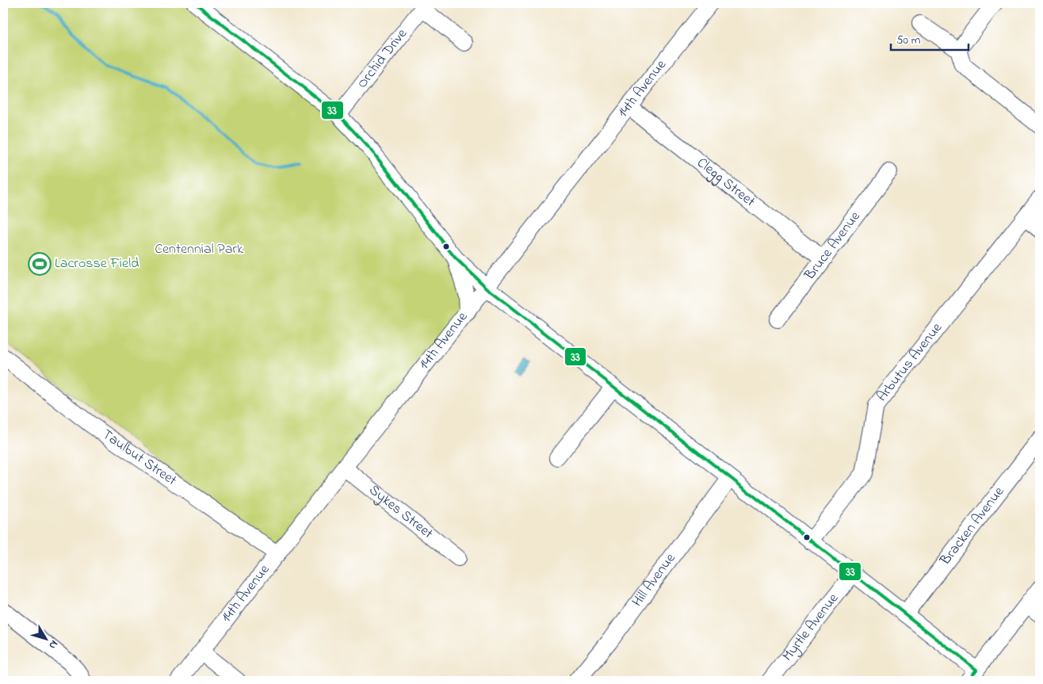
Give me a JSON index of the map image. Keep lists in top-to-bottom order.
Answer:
{
  "streets": {
    "street": [
      "Orchid Drive",
      "14th Avenue",
      "Clegg Street",
      "Bruce Avenue",
      "Arbutus Avenue",
      "Taulbut Street",
      "Sykes Street",
      "Bracken Avenue",
      "Hill Avenue",
      "Myrtle Avenue"
    ]
  },
  "crossings": [
    ["14th Avenue", "Clegg Street"],
    ["14th Avenue", "Taulbut Street"],
    ["14th Avenue", "Sykes Street"],
    ["Clegg Street", "Bruce Avenue"]
  ],
  "parks": ["Centennial Park"],
  "places": {
    "sports": ["Lacrosse Field"]
  },
  "lines": ["transit line 33"],
  "scale_bar": "50 m",
  "north": "bottom right"
}
